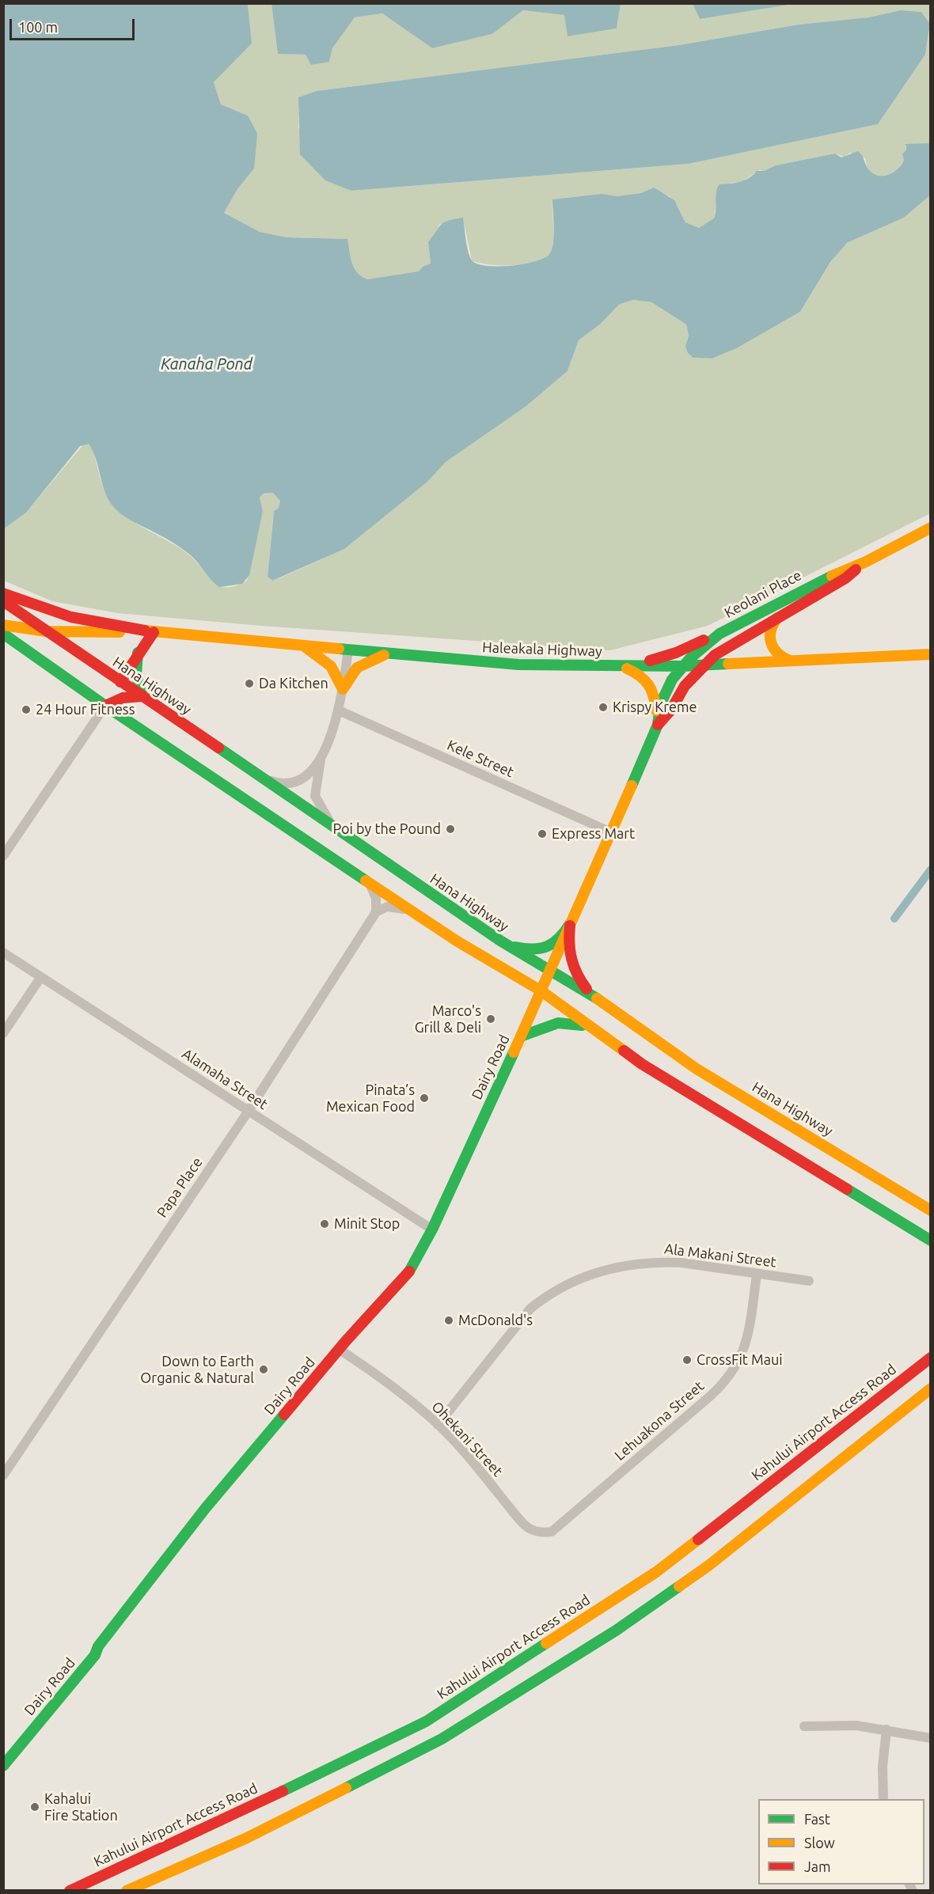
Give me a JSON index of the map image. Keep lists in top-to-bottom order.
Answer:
{
  "streets": {
    "main road": [
      "Keolani Place",
      "Haleakala Highway",
      "Hana Highway",
      "Dairy Road",
      "Kahului Airport Access Road"
    ],
    "street": [
      "Kele Street",
      "Alamaha Street",
      "Papa Place",
      "Ala Makani Street",
      "Lehuakona Street",
      "Ohekani Street"
    ]
  },
  "crossings": [
    ["Keolani Place", "Haleakala Highway"],
    ["Haleakala Highway", "Hana Highway"],
    ["Hana Highway", "Dairy Road"],
    ["Dairy Road", "Alamaha Street"],
    ["Dairy Road", "Ohekani Street"],
    ["Alamaha Street", "Papa Place"],
    ["Ala Makani Street", "Lehuakona Street"],
    ["Ala Makani Street", "Ohekani Street"],
    ["Lehuakona Street", "Ohekani Street"]
  ],
  "water": ["Kanaha Pond"],
  "places": [
    "Da Kitchen",
    "Krispy Kreme",
    "24 Hour Fitness",
    "Poi by the Pound",
    "Express Mart",
    "Marco's Grill & Deli",
    "Pinata’s Mexican Food",
    "Minit Stop",
    "McDonald's",
    "CrossFit Maui",
    "Down to Earth Organic & Natural",
    "Kahalui Fire Station"
  ],
  "legend": ["Fast", "Slow", "Jam"],
  "scale_bar": "100 m"
}
